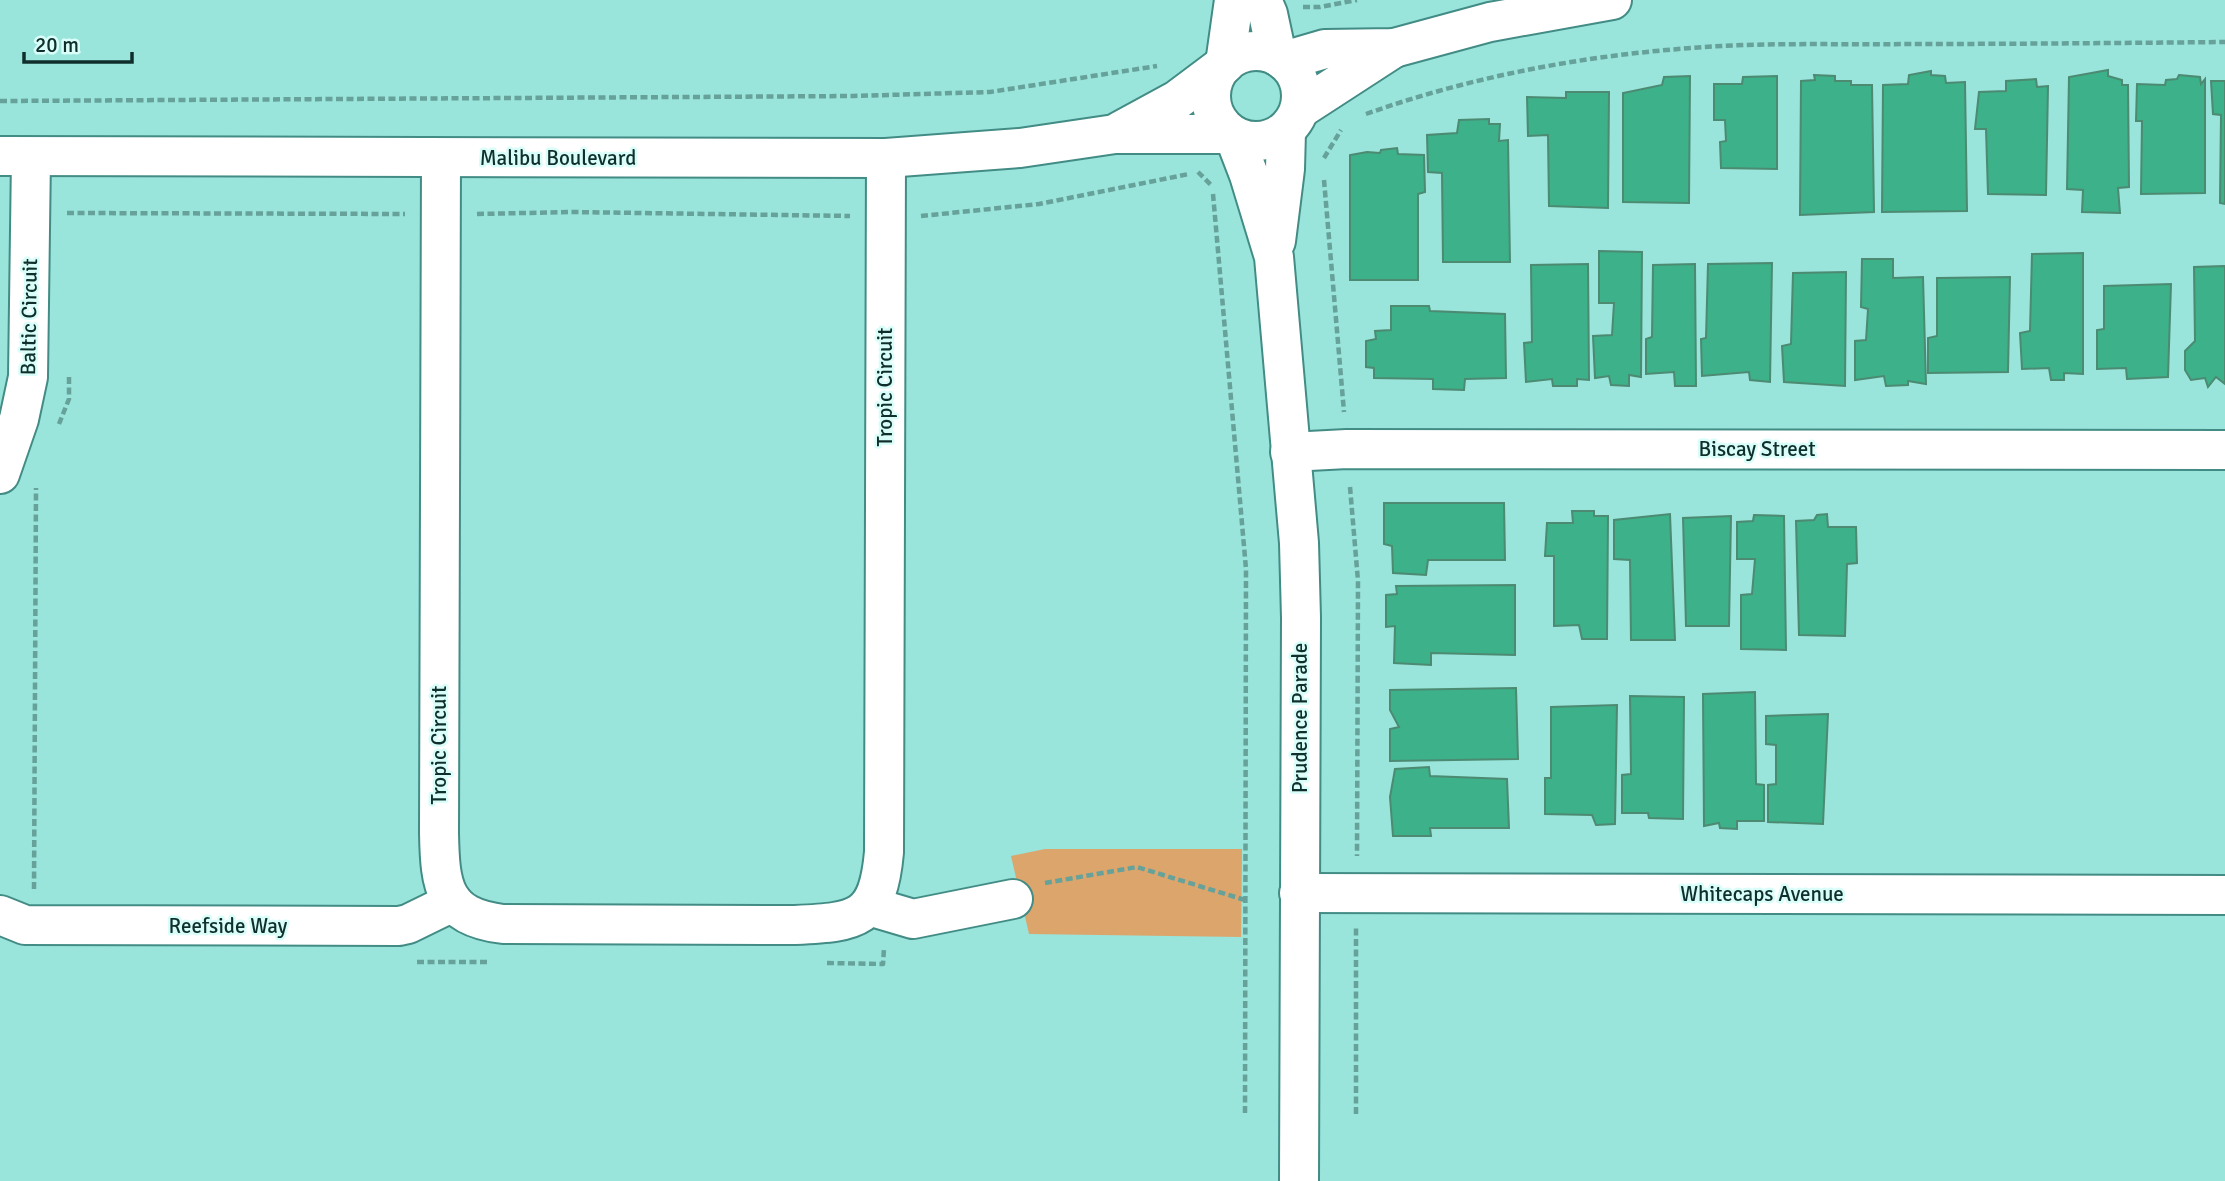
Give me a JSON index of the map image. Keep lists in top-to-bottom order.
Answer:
{
  "streets": {
    "street": [
      "Malibu Boulevard",
      "Baltic Circuit",
      "Tropic Circuit",
      "Biscay Street",
      "Prudence Parade",
      "Whitecaps Avenue",
      "Reefside Way"
    ]
  },
  "crossings": [
    ["Malibu Boulevard", "Baltic Circuit"],
    ["Malibu Boulevard", "Tropic Circuit"],
    ["Malibu Boulevard", "Prudence Parade"],
    ["Tropic Circuit", "Reefside Way"],
    ["Biscay Street", "Prudence Parade"],
    ["Prudence Parade", "Whitecaps Avenue"]
  ],
  "scale_bar": "20 m"
}
